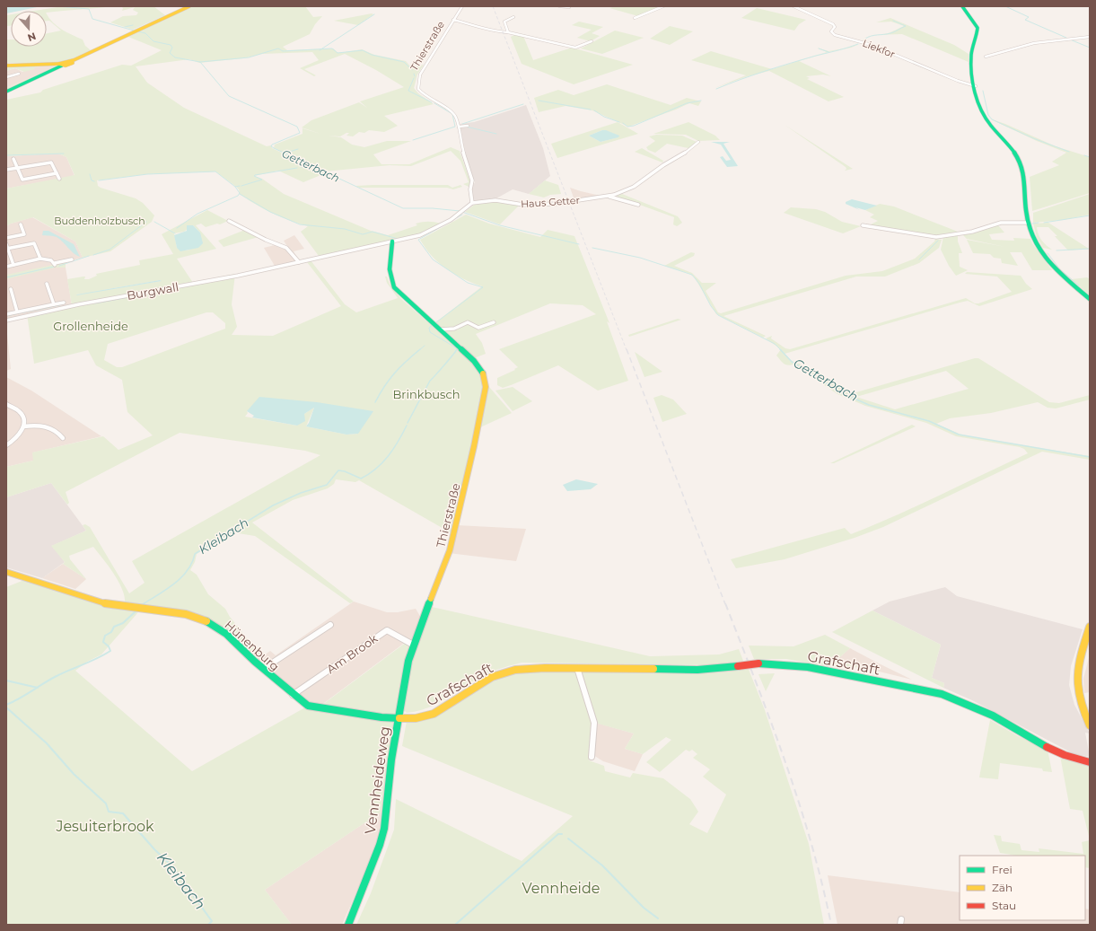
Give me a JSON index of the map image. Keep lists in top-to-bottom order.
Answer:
{
  "streets": {
    "street": [
      "Thierstraße",
      "Liekfor",
      "Haus Getter",
      "Burgwall",
      "Hünenburg",
      "Am Brook",
      "Grafschaft",
      "Vennheideweg"
    ]
  },
  "crossings": [
    ["Thierstraße", "Haus Getter"],
    ["Thierstraße", "Burgwall"],
    ["Thierstraße", "Hünenburg"],
    ["Thierstraße", "Am Brook"],
    ["Thierstraße", "Grafschaft"],
    ["Thierstraße", "Vennheideweg"],
    ["Hünenburg", "Am Brook"],
    ["Hünenburg", "Grafschaft"],
    ["Hünenburg", "Vennheideweg"],
    ["Grafschaft", "Vennheideweg"]
  ],
  "water": ["Getterbach", "Kleibach"],
  "parks": [
    "Buddenholzbusch",
    "Grollenheide",
    "Brinkbusch",
    "Jesuiterbrook",
    "Vennheide"
  ],
  "legend": ["Frei", "Zäh", "Stau"],
  "north": "bottom"
}
